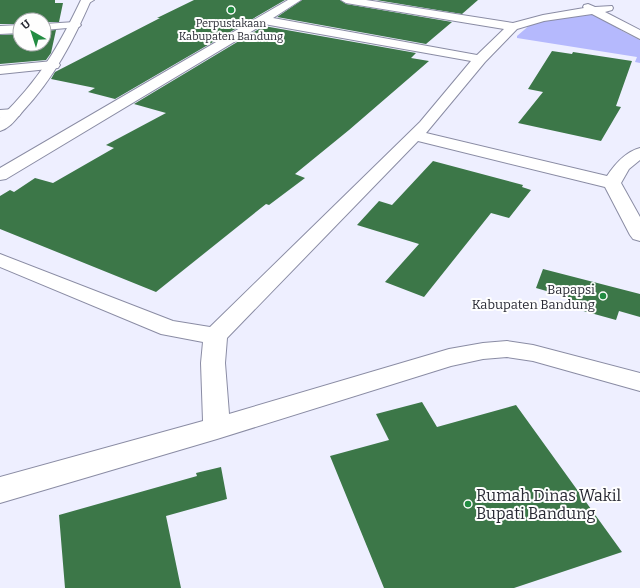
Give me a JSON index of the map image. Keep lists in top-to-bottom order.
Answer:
{
  "places": ["Perpustakaan Kabupaten Bandung", "Bapapsi Kabupaten Bandung", "Rumah Dinas Wakil Bupati Bandung"],
  "north": "top left"
}
